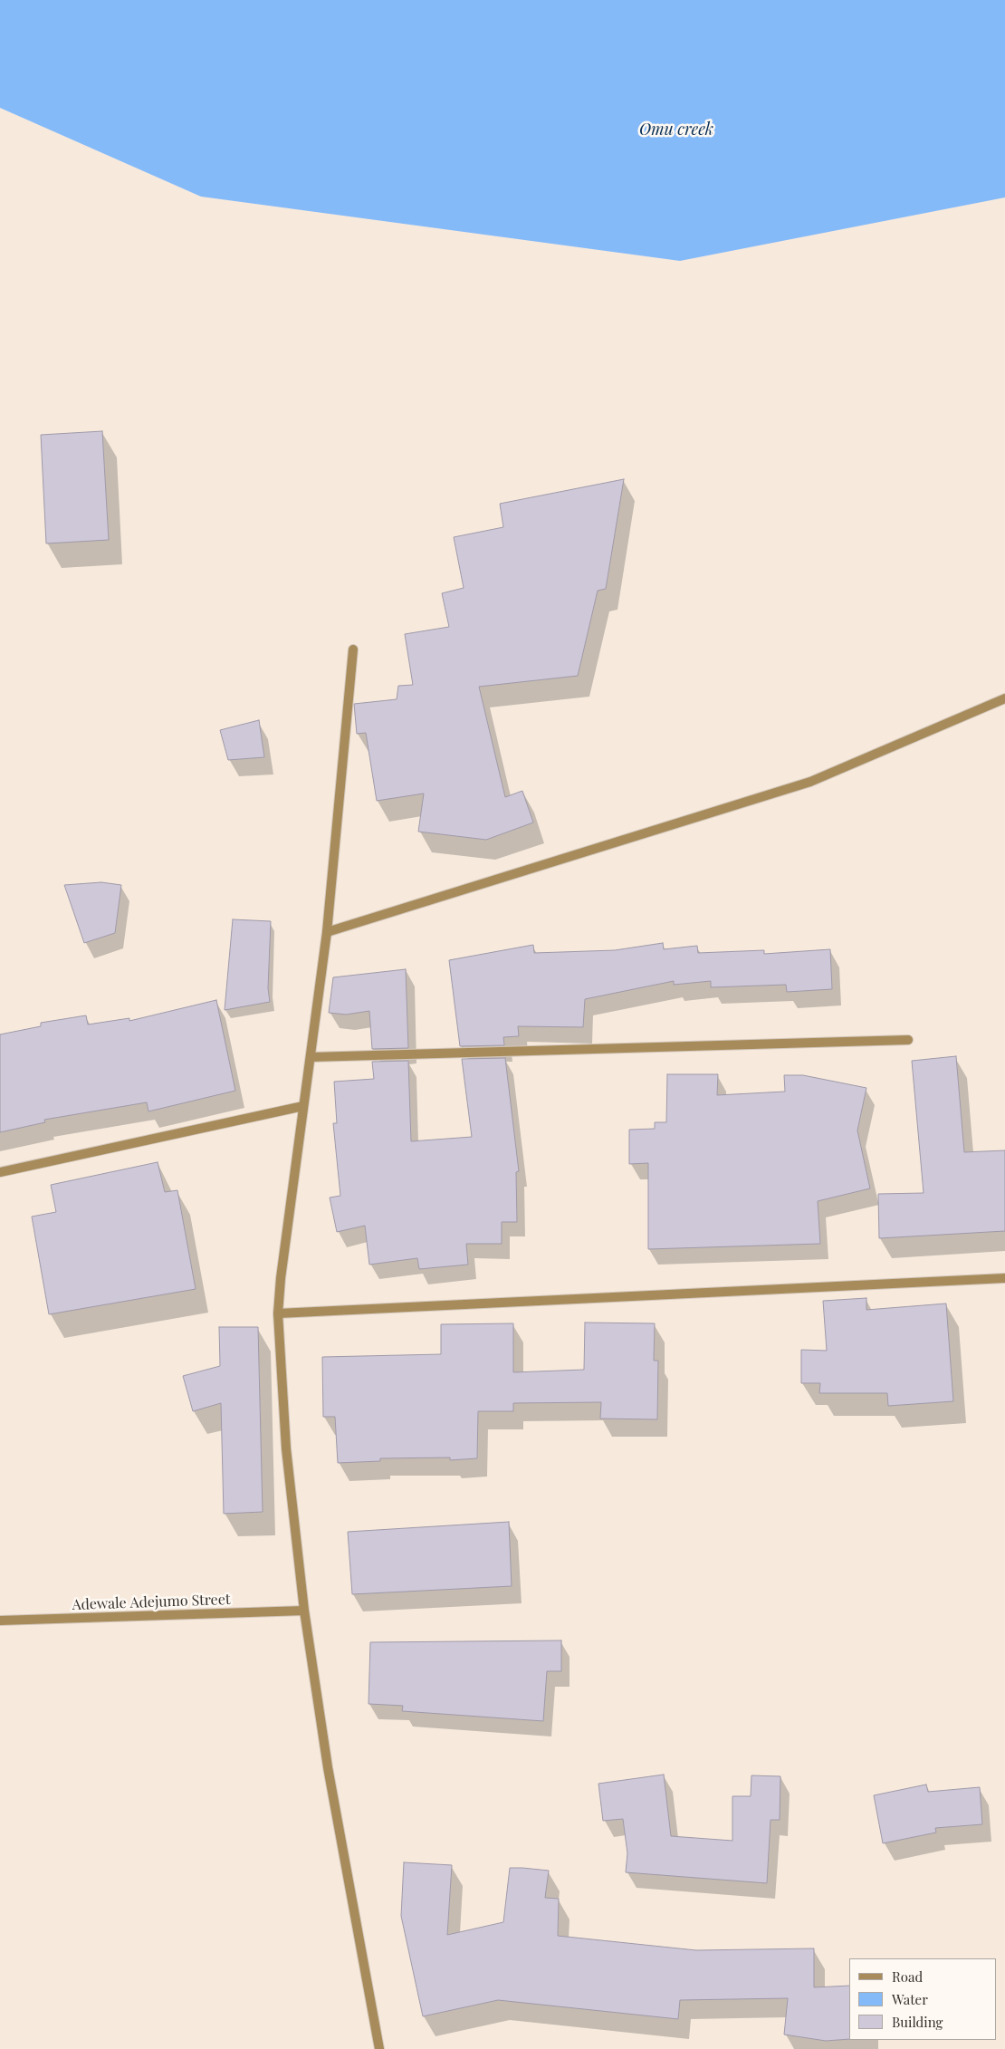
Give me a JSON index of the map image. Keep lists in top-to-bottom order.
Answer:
{
  "streets": {
    "street": ["Adewale Adejumo Street"]
  },
  "water": ["Omu creek"],
  "legend": ["Road", "Water", "Building"]
}
